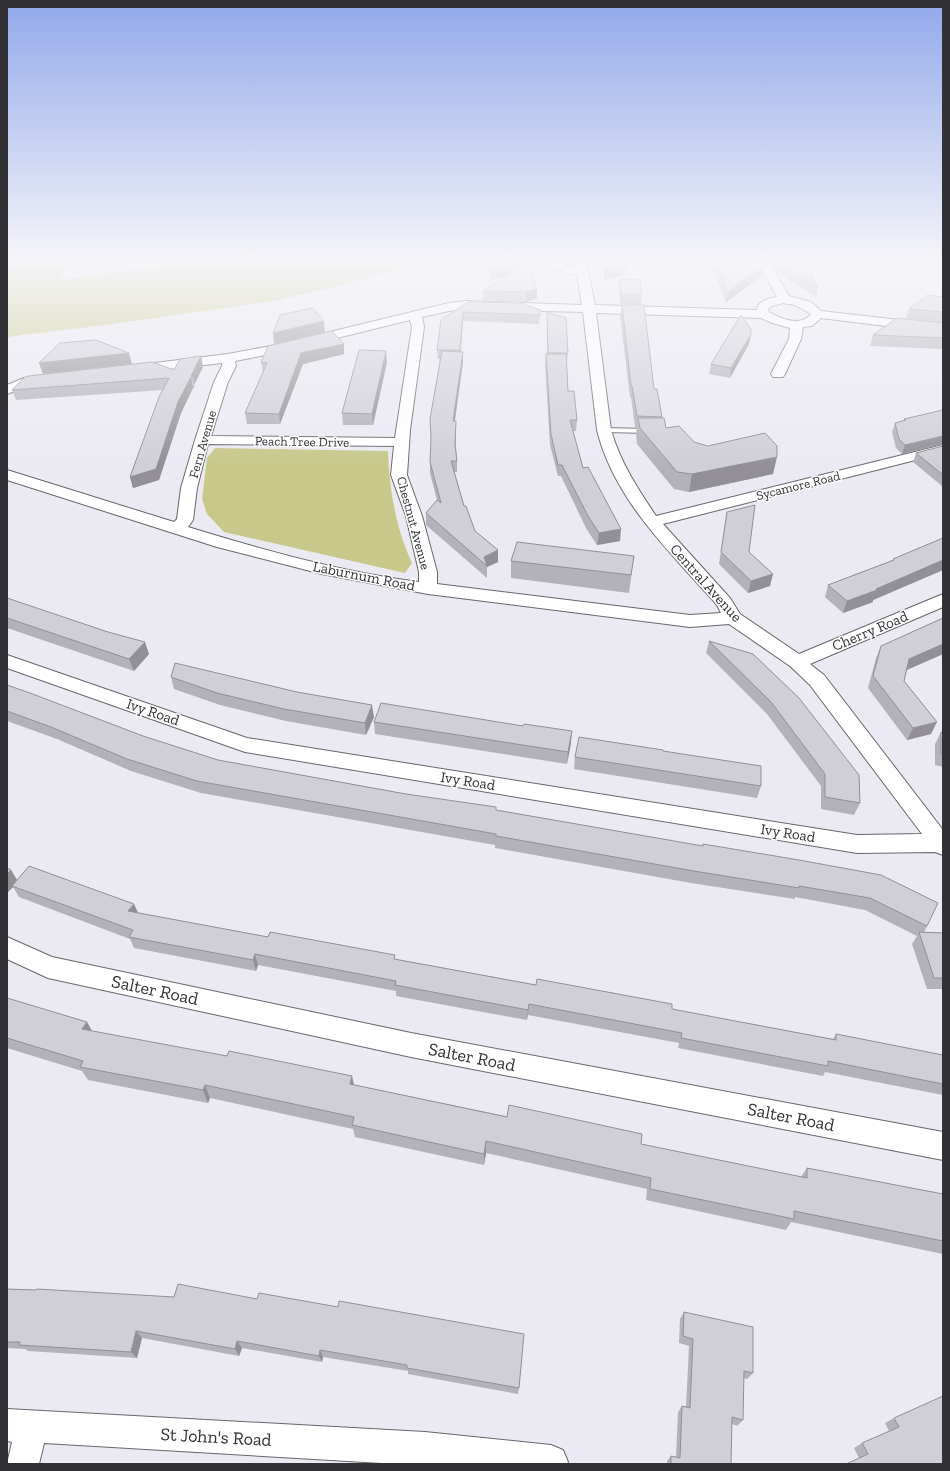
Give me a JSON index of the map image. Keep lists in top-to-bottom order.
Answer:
{
  "streets": {
    "street": [
      "Peach Tree Drive",
      "Fern Avenue",
      "Sycamore Road",
      "Chestnut Avenue",
      "Laburnum Road",
      "Central Avenue",
      "Cherry Road",
      "Ivy Road",
      "Salter Road",
      "St John's Road"
    ]
  },
  "crossings": [
    ["Peach Tree Drive", "Fern Avenue"],
    ["Peach Tree Drive", "Chestnut Avenue"],
    ["Fern Avenue", "Laburnum Road"],
    ["Sycamore Road", "Central Avenue"],
    ["Chestnut Avenue", "Laburnum Road"],
    ["Laburnum Road", "Central Avenue"],
    ["Central Avenue", "Cherry Road"],
    ["Central Avenue", "Ivy Road"]
  ]
}
